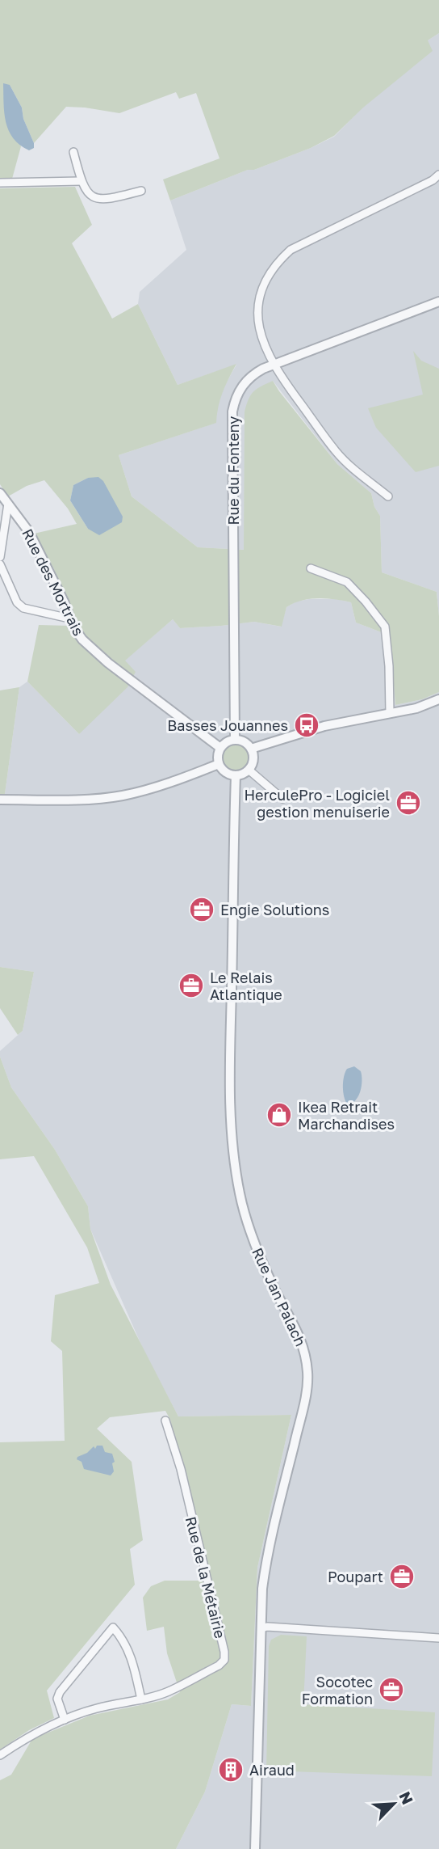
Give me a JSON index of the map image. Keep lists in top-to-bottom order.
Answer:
{
  "streets": {
    "street": [
      "Rue du Fonteny",
      "Rue des Mortrais",
      "Rue Jan Palach",
      "Rue de la Métairie"
    ]
  },
  "crossings": [
    ["Rue du Fonteny", "Rue des Mortrais"],
    ["Rue du Fonteny", "Rue Jan Palach"],
    ["Rue des Mortrais", "Rue Jan Palach"]
  ],
  "places": {
    "bus stop": ["Basses Jouannes"],
    "office": [
      "HerculePro - Logiciel gestion menuiserie",
      "Engie Solutions",
      "Le Relais Atlantique",
      "Poupart",
      "Socotec Formation"
    ],
    "shop": ["Ikea Retrait Marchandises"],
    "building": ["Airaud"]
  },
  "north": "top right"
}
